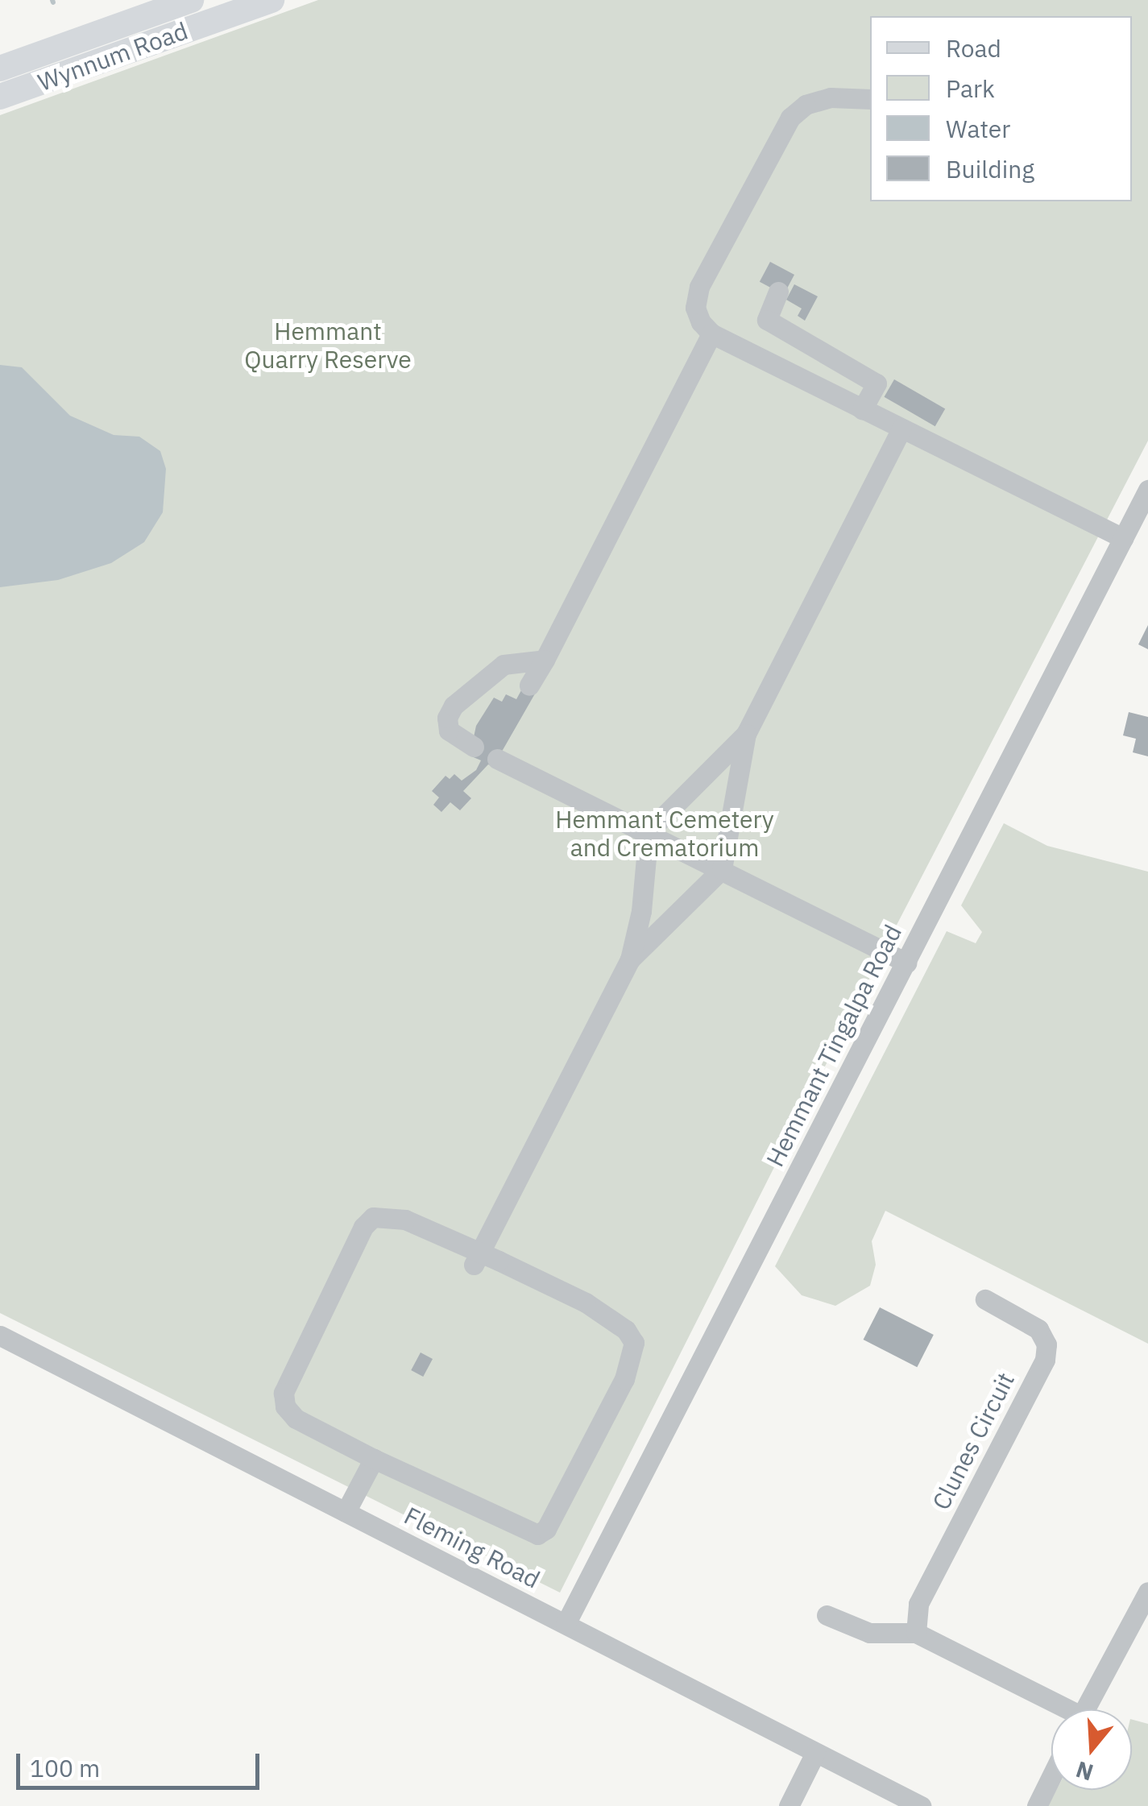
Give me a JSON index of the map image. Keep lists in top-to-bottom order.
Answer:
{
  "streets": {
    "main road": ["Wynnum Road"],
    "street": ["Hemmant Tingalpa Road", "Clunes Circuit", "Fleming Road"]
  },
  "crossings": [
    ["Hemmant Tingalpa Road", "Fleming Road"]
  ],
  "parks": ["Hemmant Quarry Reserve", "Hemmant Cemetery and Crematorium"],
  "legend": [
    "Road",
    "Park",
    "Water",
    "Building"
  ],
  "scale_bar": "100 m",
  "north": "bottom"
}
